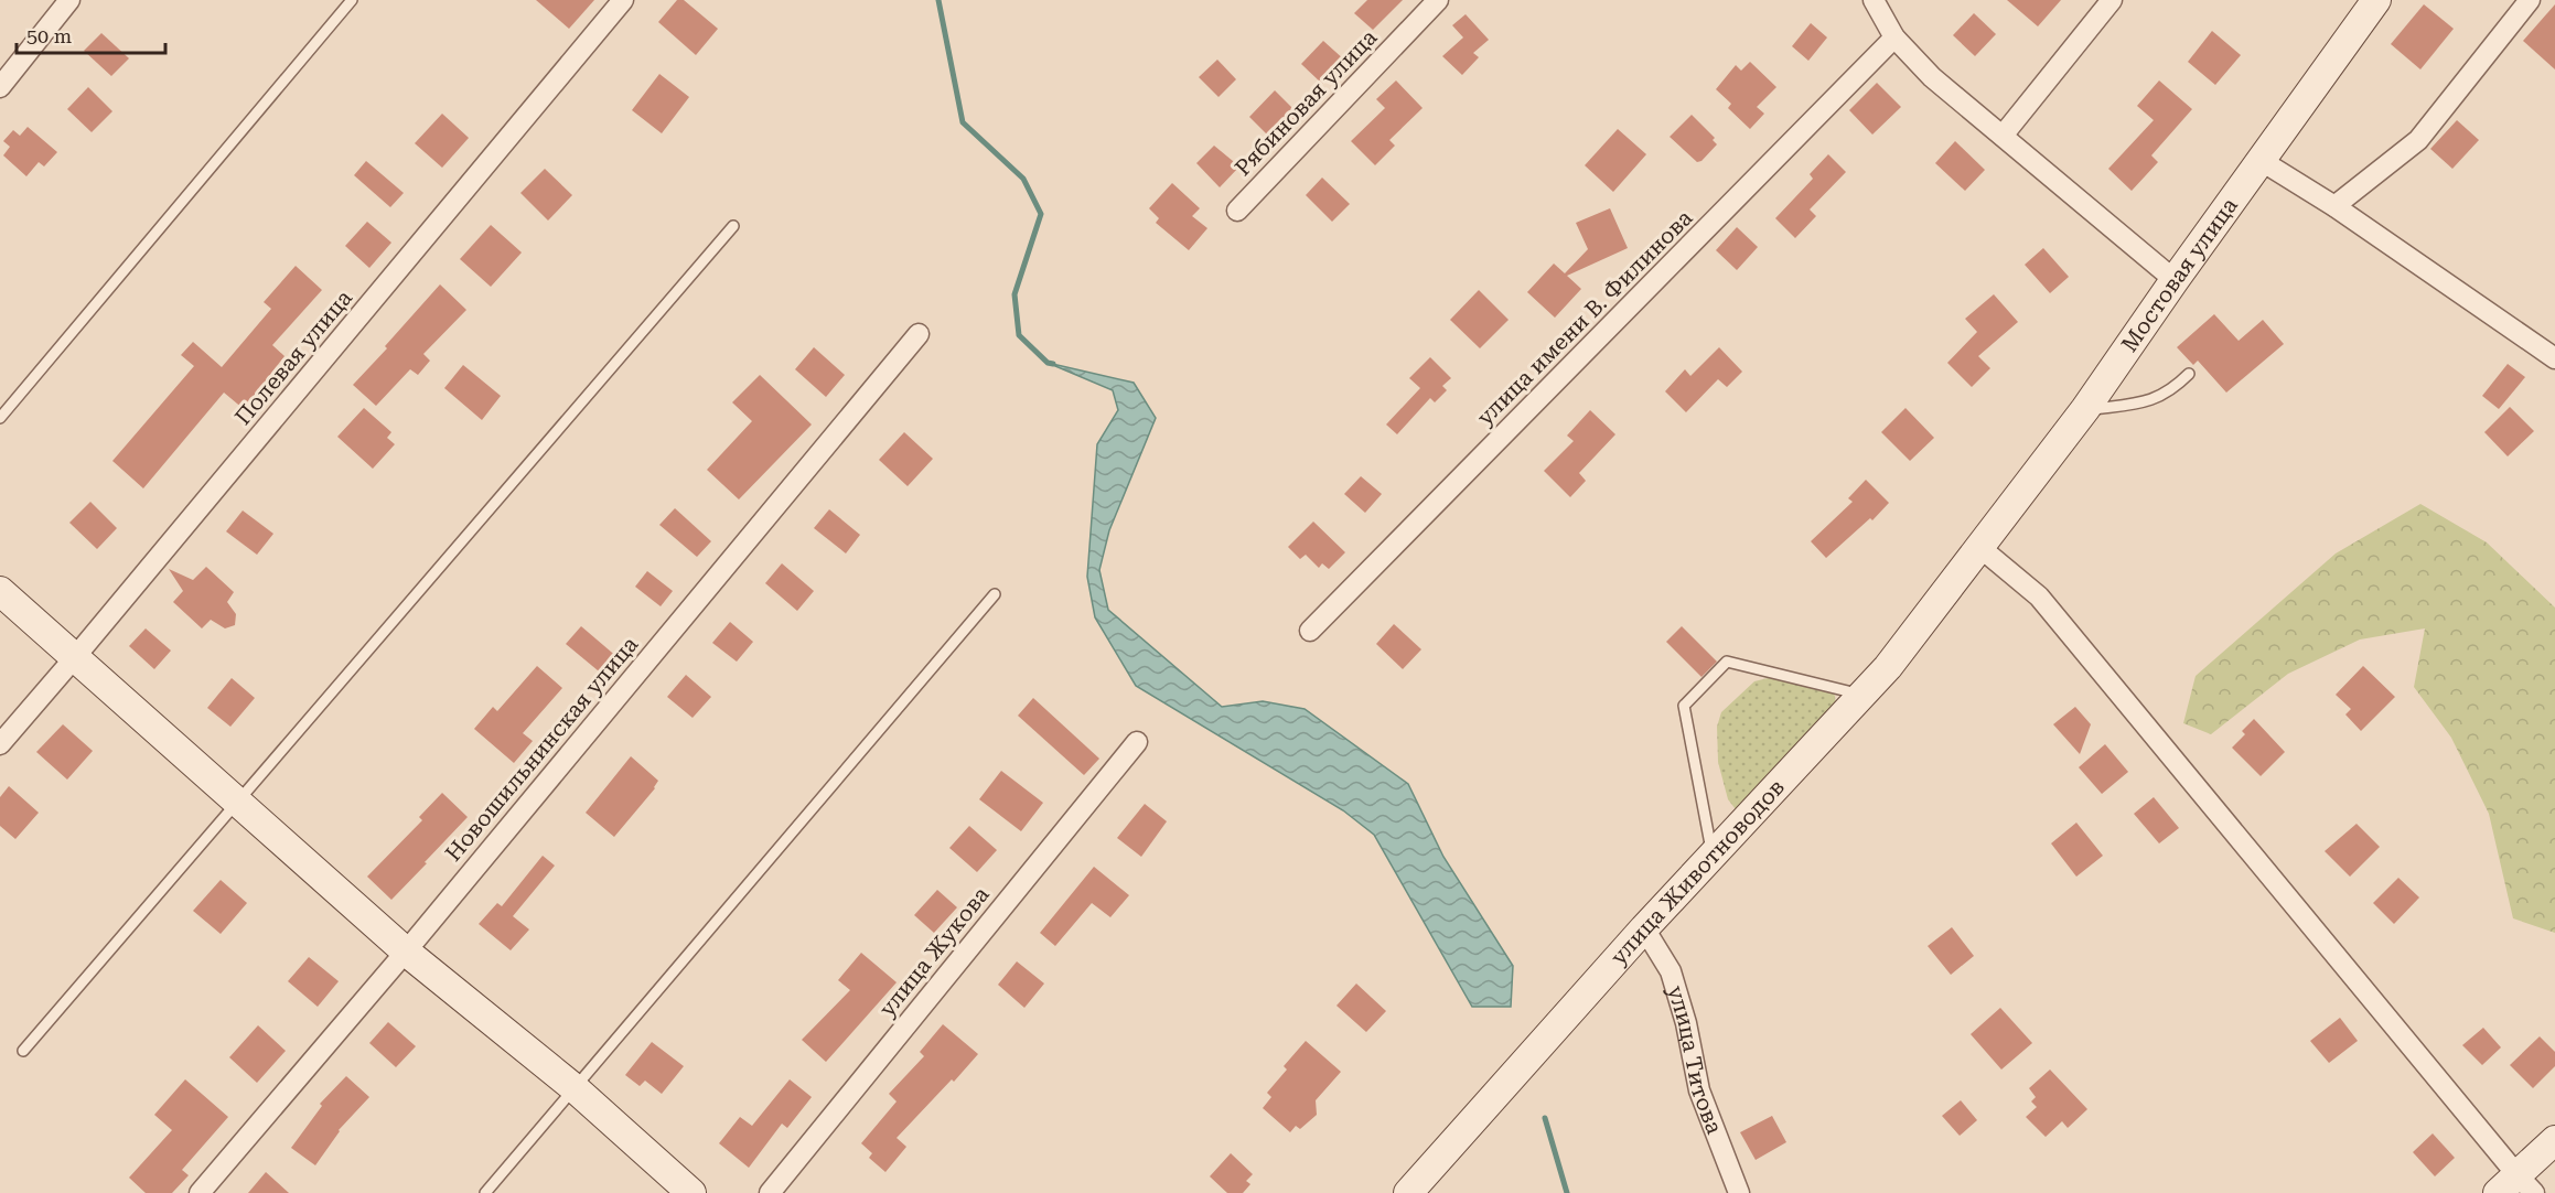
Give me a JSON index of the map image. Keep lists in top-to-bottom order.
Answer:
{
  "streets": {
    "main road": ["Мостовая улица", "улица Животноводов"],
    "street": [
      "Рябиновая улица",
      "улица имени В. Филинова",
      "Полевая улица",
      "Новошильнинская улица",
      "улица Жукова",
      "улица Титова"
    ]
  },
  "crossings": [
    ["Мостовая улица", "улица Животноводов"],
    ["улица Животноводов", "улица Титова"]
  ],
  "scale_bar": "50 m"
}
